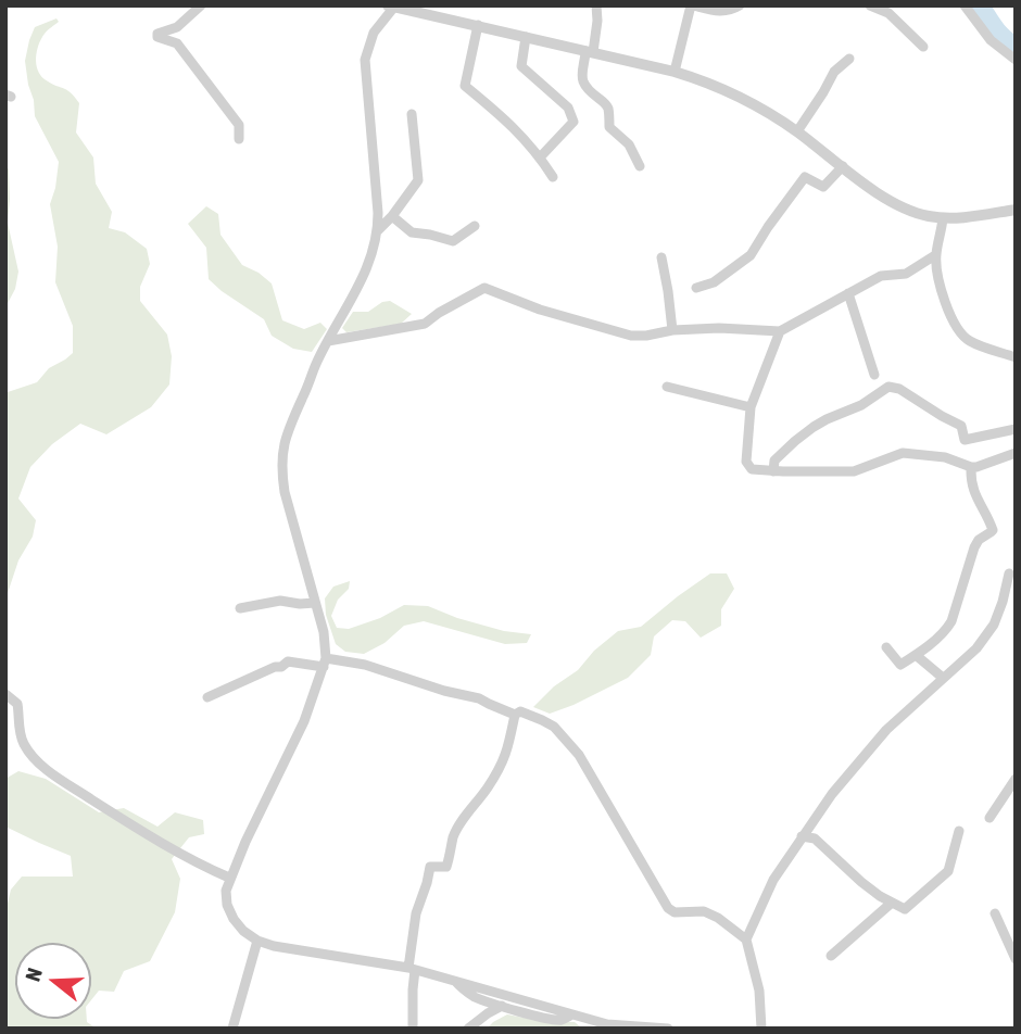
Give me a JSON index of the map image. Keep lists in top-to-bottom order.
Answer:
{
  "north": "left"
}
